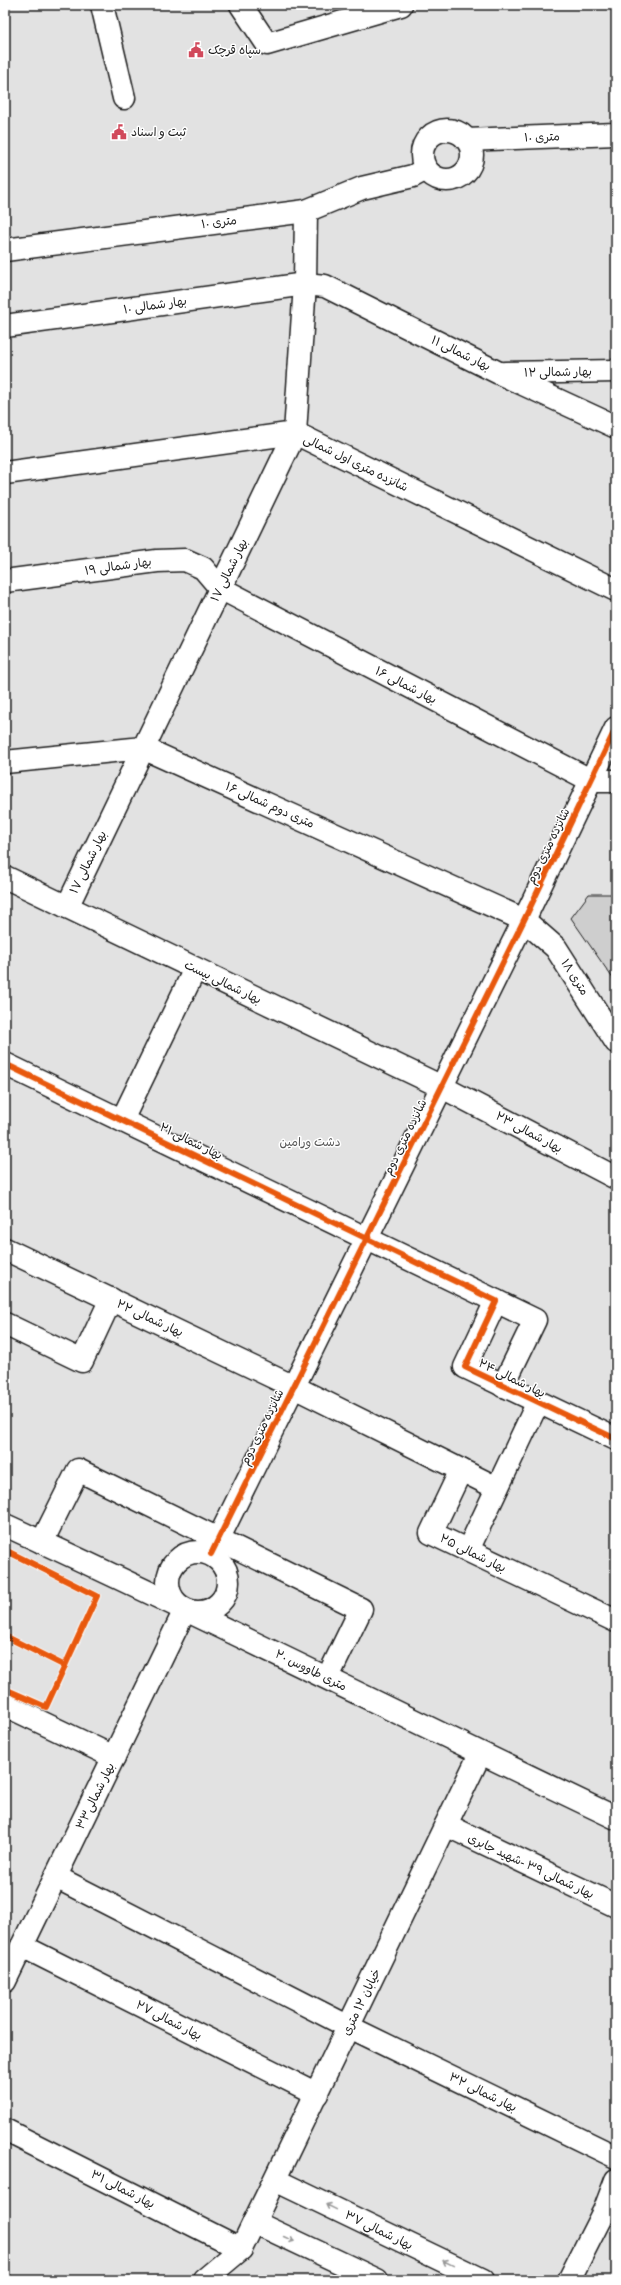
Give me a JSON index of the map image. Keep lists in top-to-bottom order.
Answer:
{
  "streets": {
    "street": [
      "۱۰ متری",
      "بهار شمالی ۱۰",
      "بهار شمالی ۱۱",
      "بهار شمالی ۱۲",
      "شانزده متری اول شمالی",
      "بهار شمالی ۱۹",
      "بهار شمالی ۱۷",
      "بهار شمالی ۱۶",
      "۱۶ متری دوم شمالی",
      "شانزده متری دوم",
      "۱۸ متری",
      "بهار شمالی بیست",
      "بهار شمالی ۲۳",
      "بهار شمالی ۲۱",
      "بهار شمالی ۲۲",
      "بهار شمالی ۲۴",
      "بهار شمالی ۲۵",
      "۲۰ متری طاووس",
      "بهار شمالی۳۳",
      "بهار شمالی ۳۹ -شهید جابری",
      "خیابان ۱۲ متری",
      "بهار شمالی ۲۷",
      "بهار شمالی ۳۲",
      "بهار شمالی ۳۱",
      "بهار شمالی ۳۷"
    ]
  },
  "crossings": [
    ["۱۰ متری", "بهار شمالی ۱۷"],
    ["بهار شمالی ۱۰", "بهار شمالی ۱۱"],
    ["بهار شمالی ۱۰", "بهار شمالی ۱۷"],
    ["بهار شمالی ۱۱", "بهار شمالی ۱۲"],
    ["بهار شمالی ۱۱", "بهار شمالی ۱۷"],
    ["شانزده متری اول شمالی", "بهار شمالی ۱۷"],
    ["بهار شمالی ۱۹", "بهار شمالی ۱۷"],
    ["بهار شمالی ۱۹", "بهار شمالی ۱۶"],
    ["بهار شمالی ۱۷", "بهار شمالی ۱۶"],
    ["بهار شمالی ۱۷", "۱۶ متری دوم شمالی"],
    ["بهار شمالی ۱۷", "بهار شمالی بیست"],
    ["بهار شمالی ۱۶", "شانزده متری دوم"],
    ["۱۶ متری دوم شمالی", "شانزده متری دوم"],
    ["۱۶ متری دوم شمالی", "۱۸ متری"],
    ["شانزده متری دوم", "۱۸ متری"],
    ["شانزده متری دوم", "بهار شمالی بیست"],
    ["شانزده متری دوم", "بهار شمالی ۲۳"],
    ["شانزده متری دوم", "بهار شمالی ۲۱"],
    ["شانزده متری دوم", "بهار شمالی ۲۲"],
    ["شانزده متری دوم", "۲۰ متری طاووس"],
    ["شانزده متری دوم", "بهار شمالی۳۳"],
    ["بهار شمالی بیست", "بهار شمالی ۲۳"],
    ["۲۰ متری طاووس", "بهار شمالی۳۳"],
    ["۲۰ متری طاووس", "خیابان ۱۲ متری"],
    ["بهار شمالی۳۳", "بهار شمالی ۲۷"],
    ["بهار شمالی۳۳", "بهار شمالی ۳۲"],
    ["بهار شمالی ۳۹ -شهید جابری", "خیابان ۱۲ متری"],
    ["خیابان ۱۲ متری", "بهار شمالی ۲۷"],
    ["خیابان ۱۲ متری", "بهار شمالی ۳۲"],
    ["خیابان ۱۲ متری", "بهار شمالی ۳۱"],
    ["خیابان ۱۲ متری", "بهار شمالی ۳۷"]
  ],
  "parks": ["دشت ورامین"],
  "places": {
    "public building": ["سپاه قرچک", "ثبت و اسناد"]
  }
}
